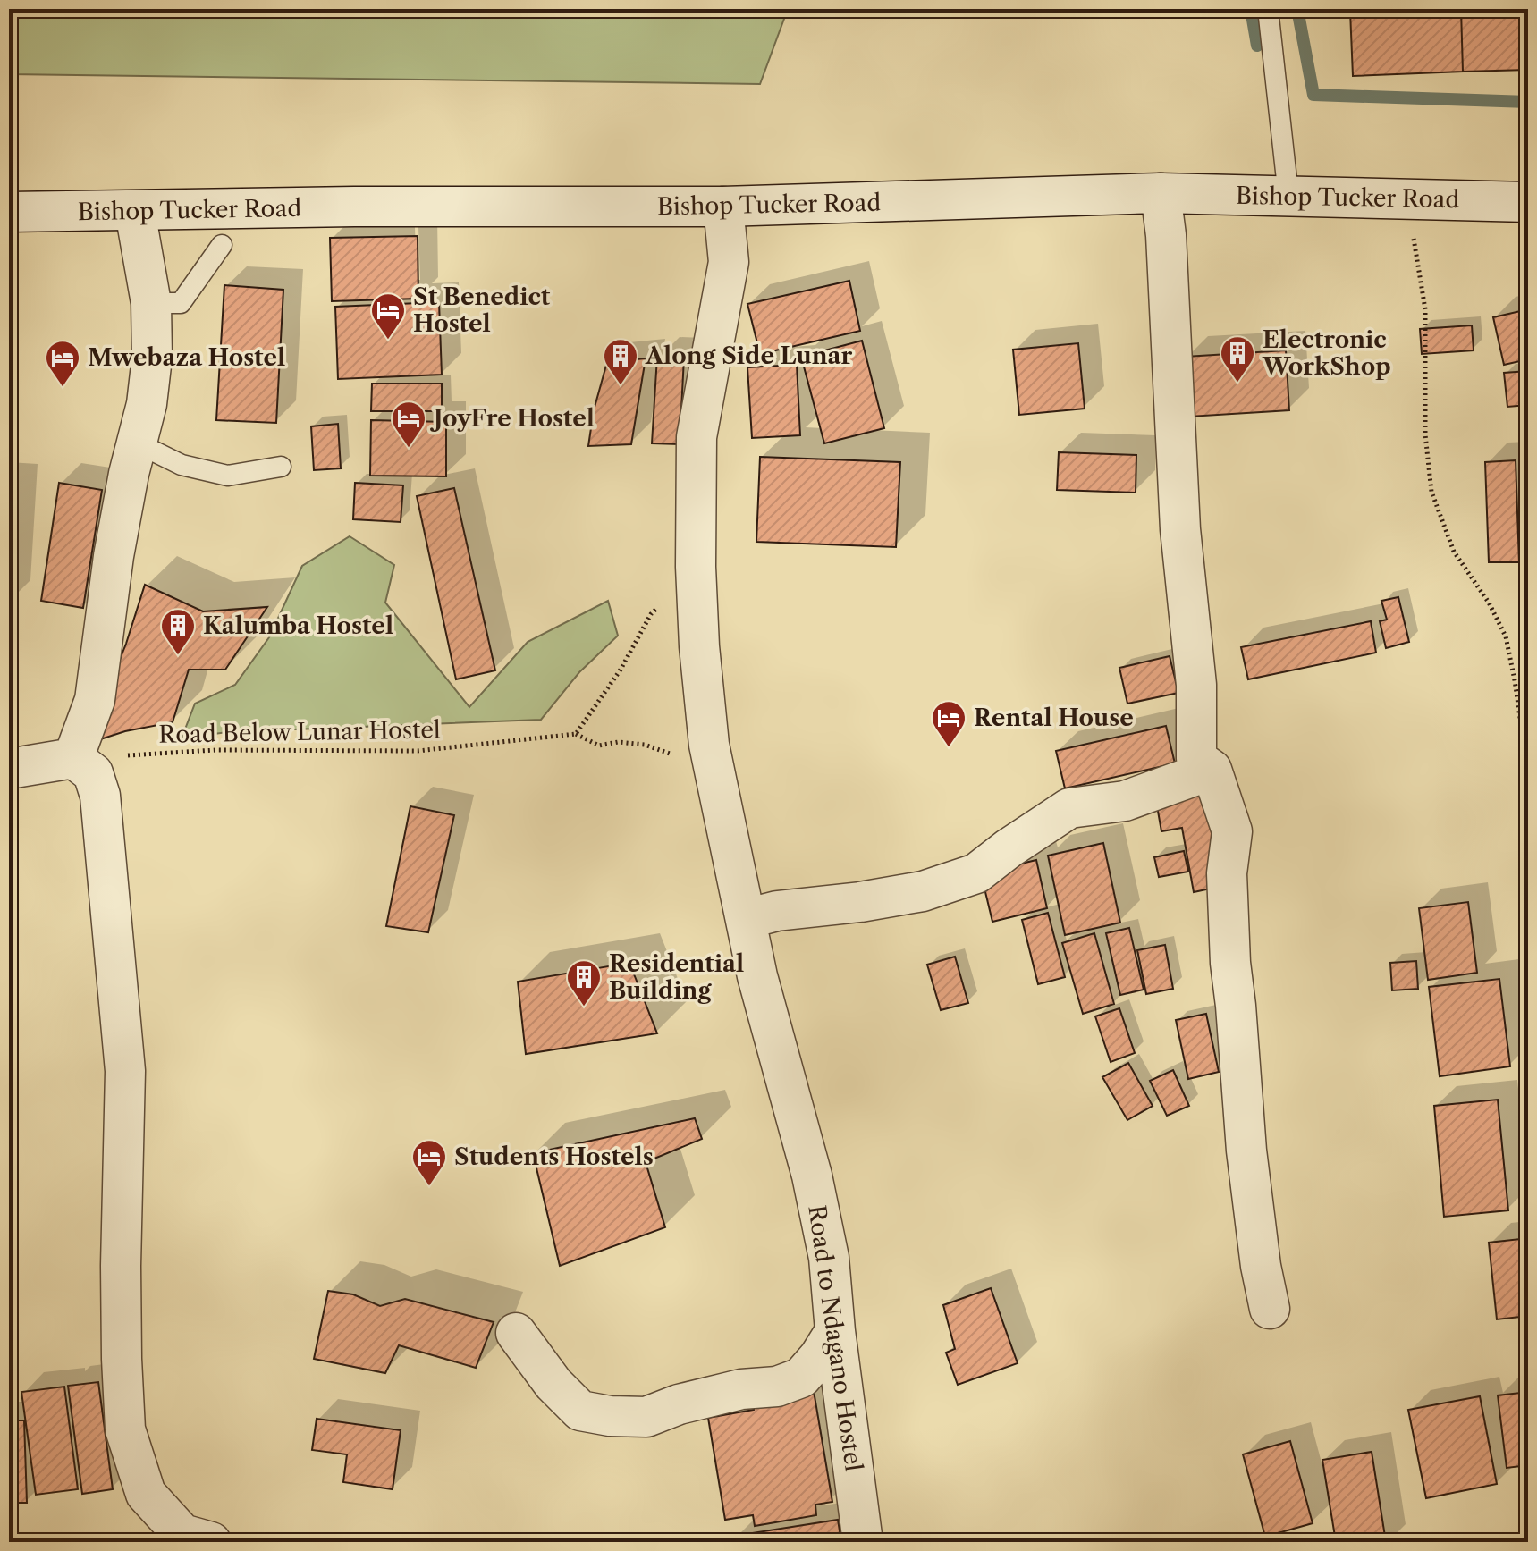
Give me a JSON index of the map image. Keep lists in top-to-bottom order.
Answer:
{
  "streets": {
    "street": ["Bishop Tucker Road", "Road to Ndagano Hostel"],
    "path": ["Road Below Lunar Hostel"]
  },
  "crossings": [
    ["Bishop Tucker Road", "Road to Ndagano Hostel"]
  ],
  "places": {
    "hotel": [
      "St Benedict Hostel",
      "Mwebaza Hostel",
      "JoyFre Hostel",
      "Rental House",
      "Students Hostels"
    ],
    "building": [
      "Electronic WorkShop",
      "Along Side Lunar",
      "Kalumba Hostel",
      "Residential Building"
    ]
  }
}
